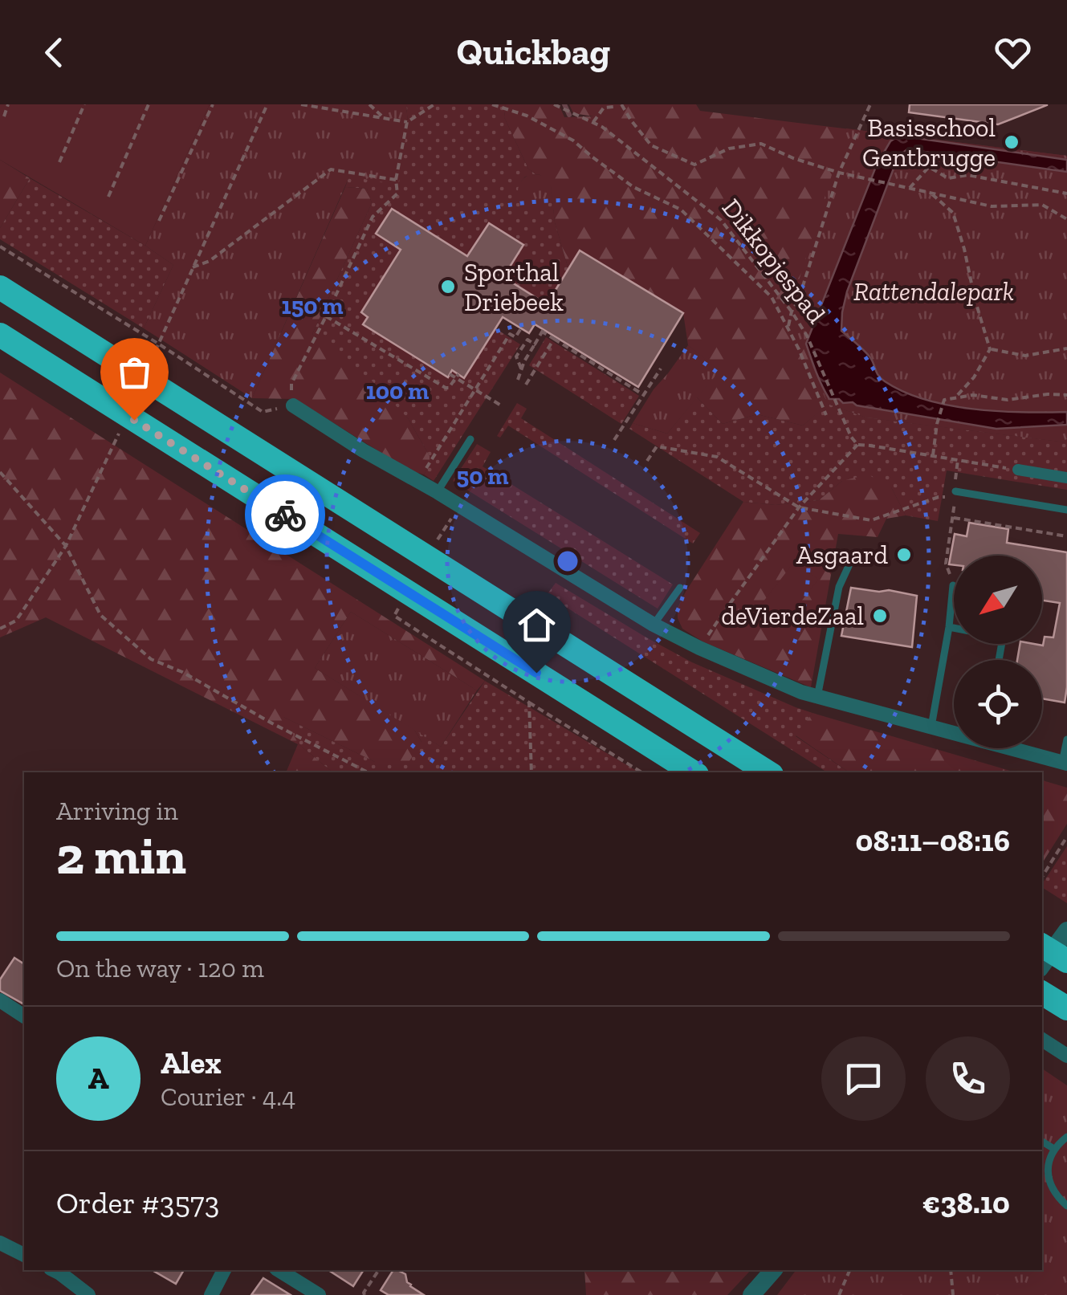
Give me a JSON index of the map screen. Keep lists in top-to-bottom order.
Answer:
{
  "streets": {
    "path": ["Dikkopjespad"]
  },
  "parks": ["Rattendalepark"],
  "places": [
    "Basisschool Gentbrugge",
    "Sporthal Driebeek",
    "Asgaard",
    "deVierdeZaal"
  ],
  "north": "bottom left",
  "page": {
    "header": "Quickbag",
    "heading": ["2 min", "Arriving in", "08:11–08:16"],
    "panel": [
      "Alex",
      "Courier · 4.4",
      "Order #3573",
      "€38.10"
    ],
    "bar": "On the way · 120 m",
    "round": "A"
  },
  "rings": ["150 m", "100 m", "50 m"]
}
